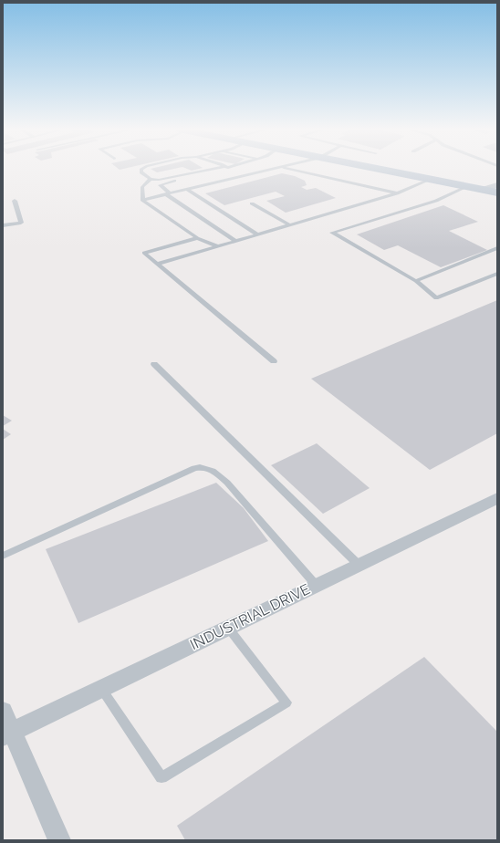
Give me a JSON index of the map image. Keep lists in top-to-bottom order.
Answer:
{
  "streets": {
    "street": ["INDUSTRIAL DRIVE"]
  }
}
